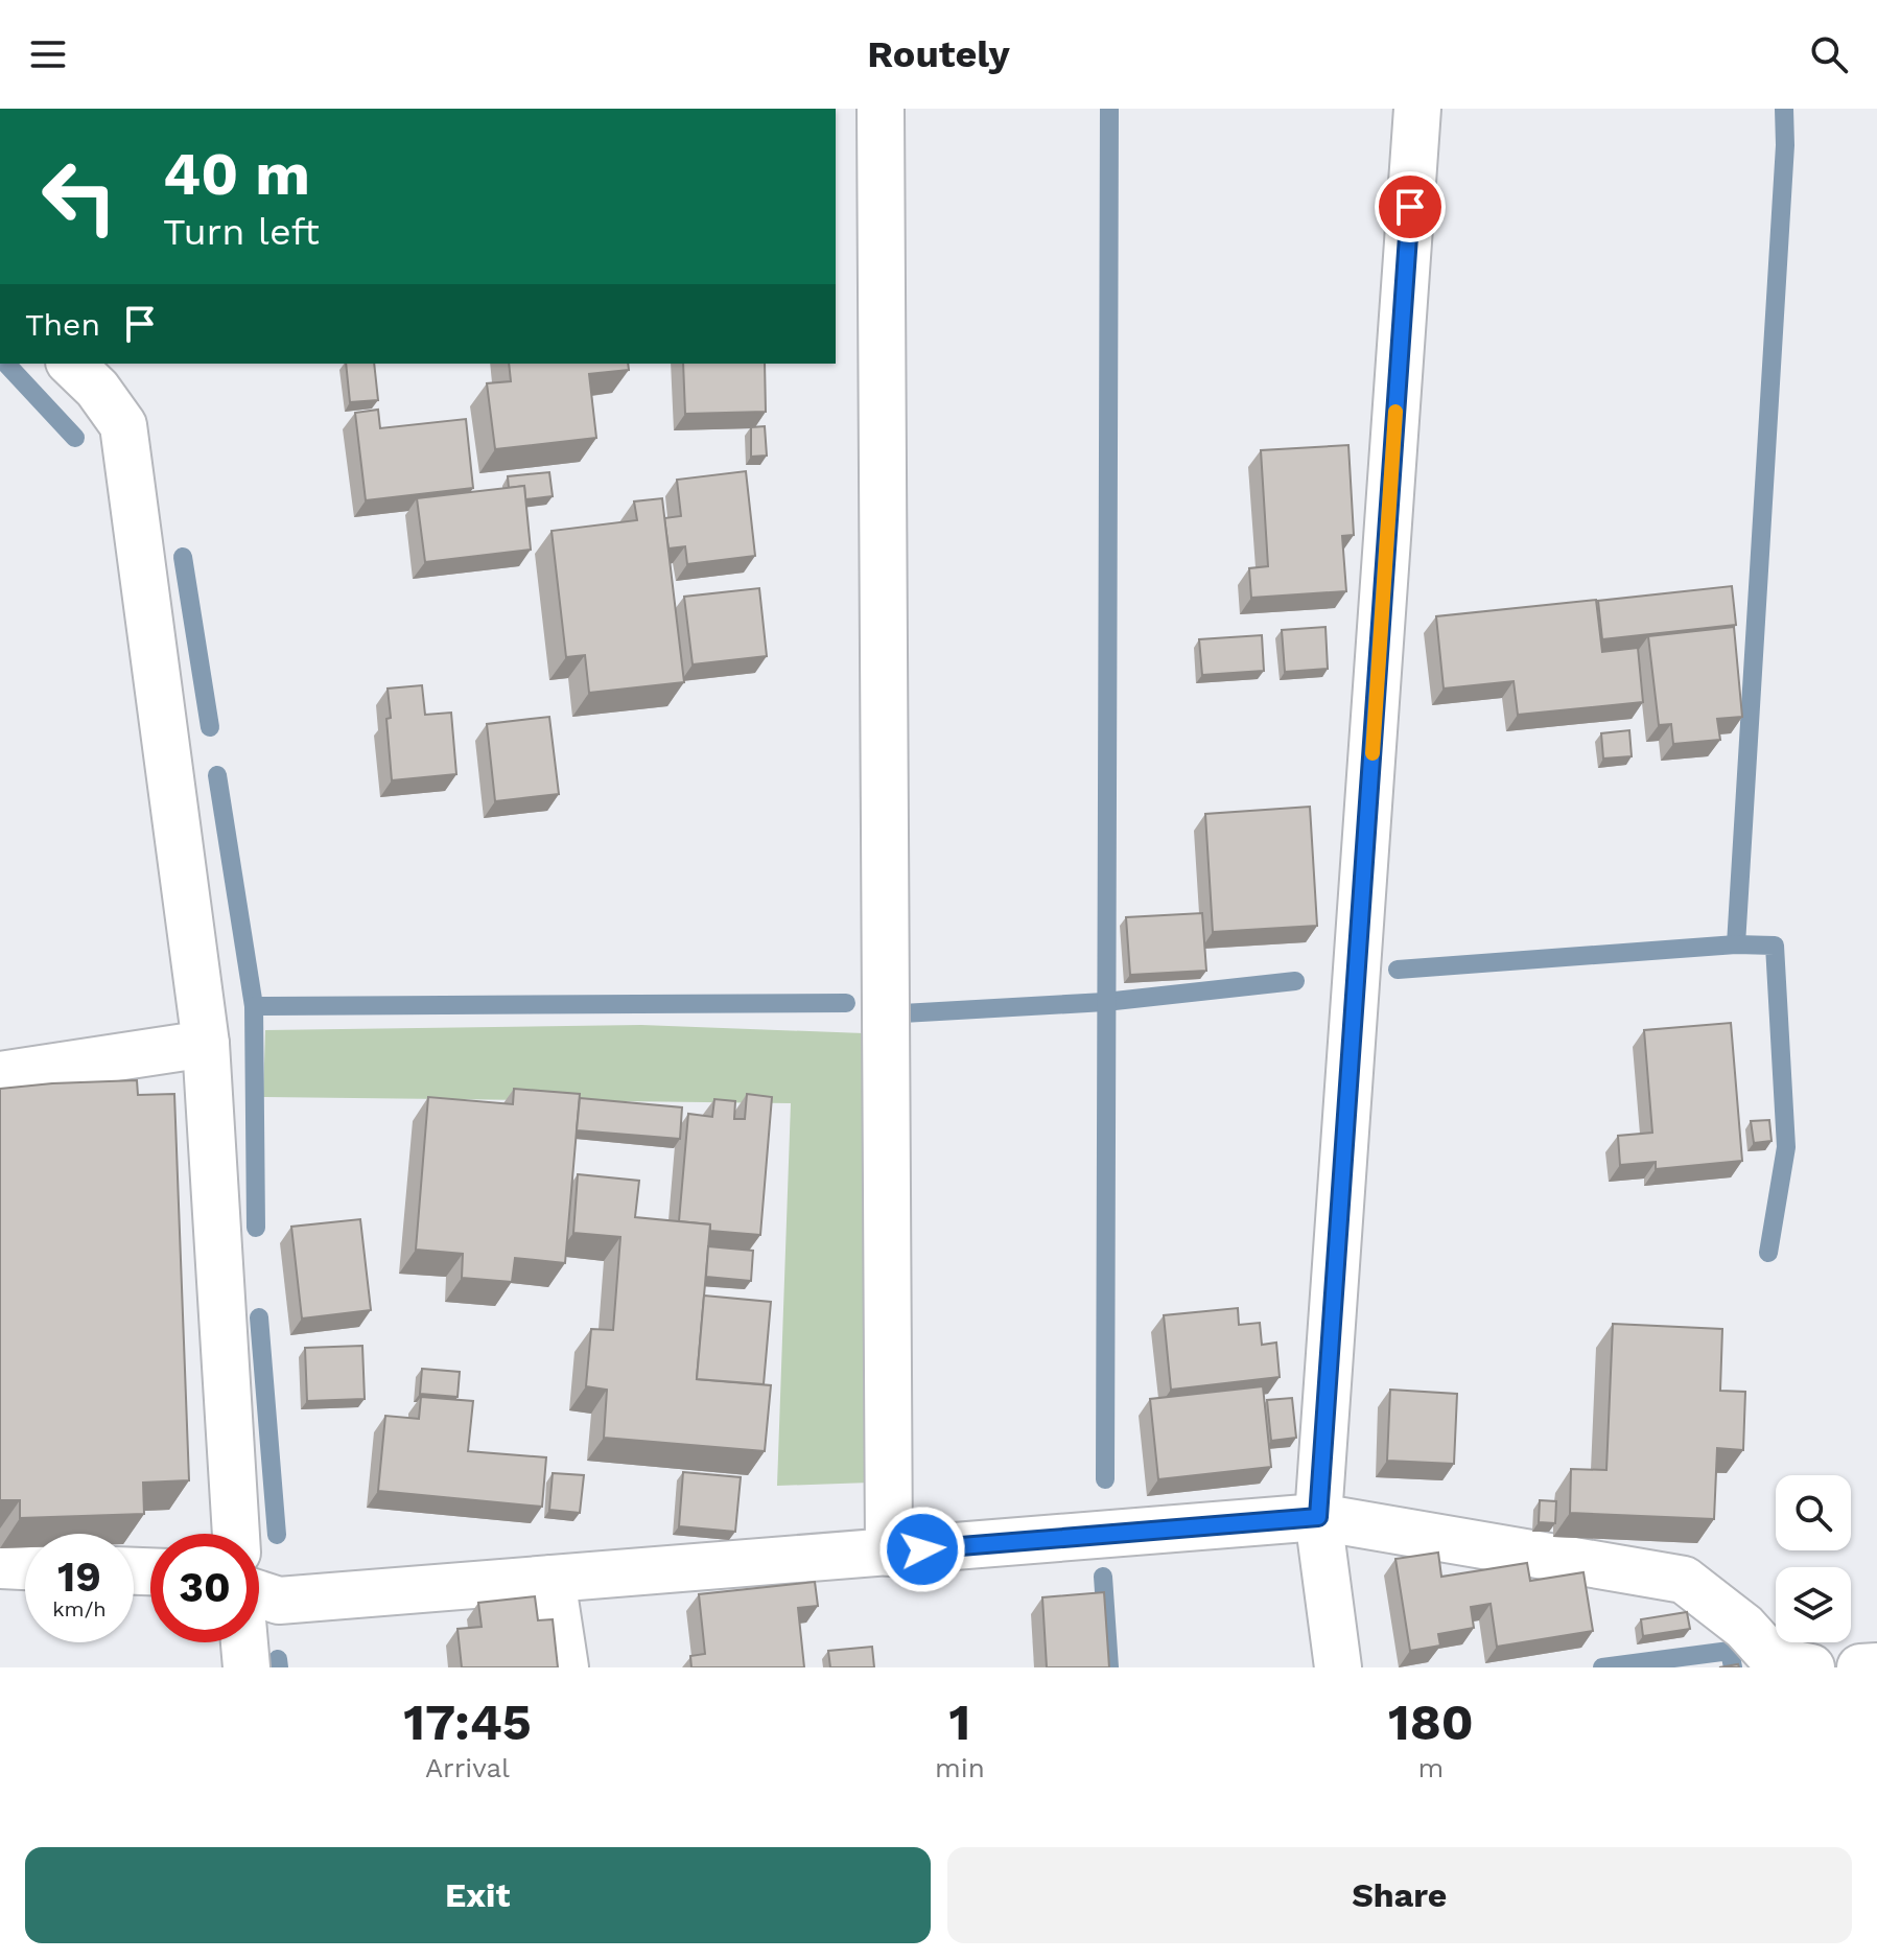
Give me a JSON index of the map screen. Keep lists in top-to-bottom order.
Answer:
{
  "page": {
    "header": "Routely",
    "turn": ["40 m", "Turn left"],
    "then": "Then",
    "speed": "19 km/h",
    "limit": "30",
    "eta": [
      "17:45",
      "Arrival",
      "1",
      "min",
      "180",
      "m"
    ],
    "buttons": ["Exit", "Share"]
  }
}
